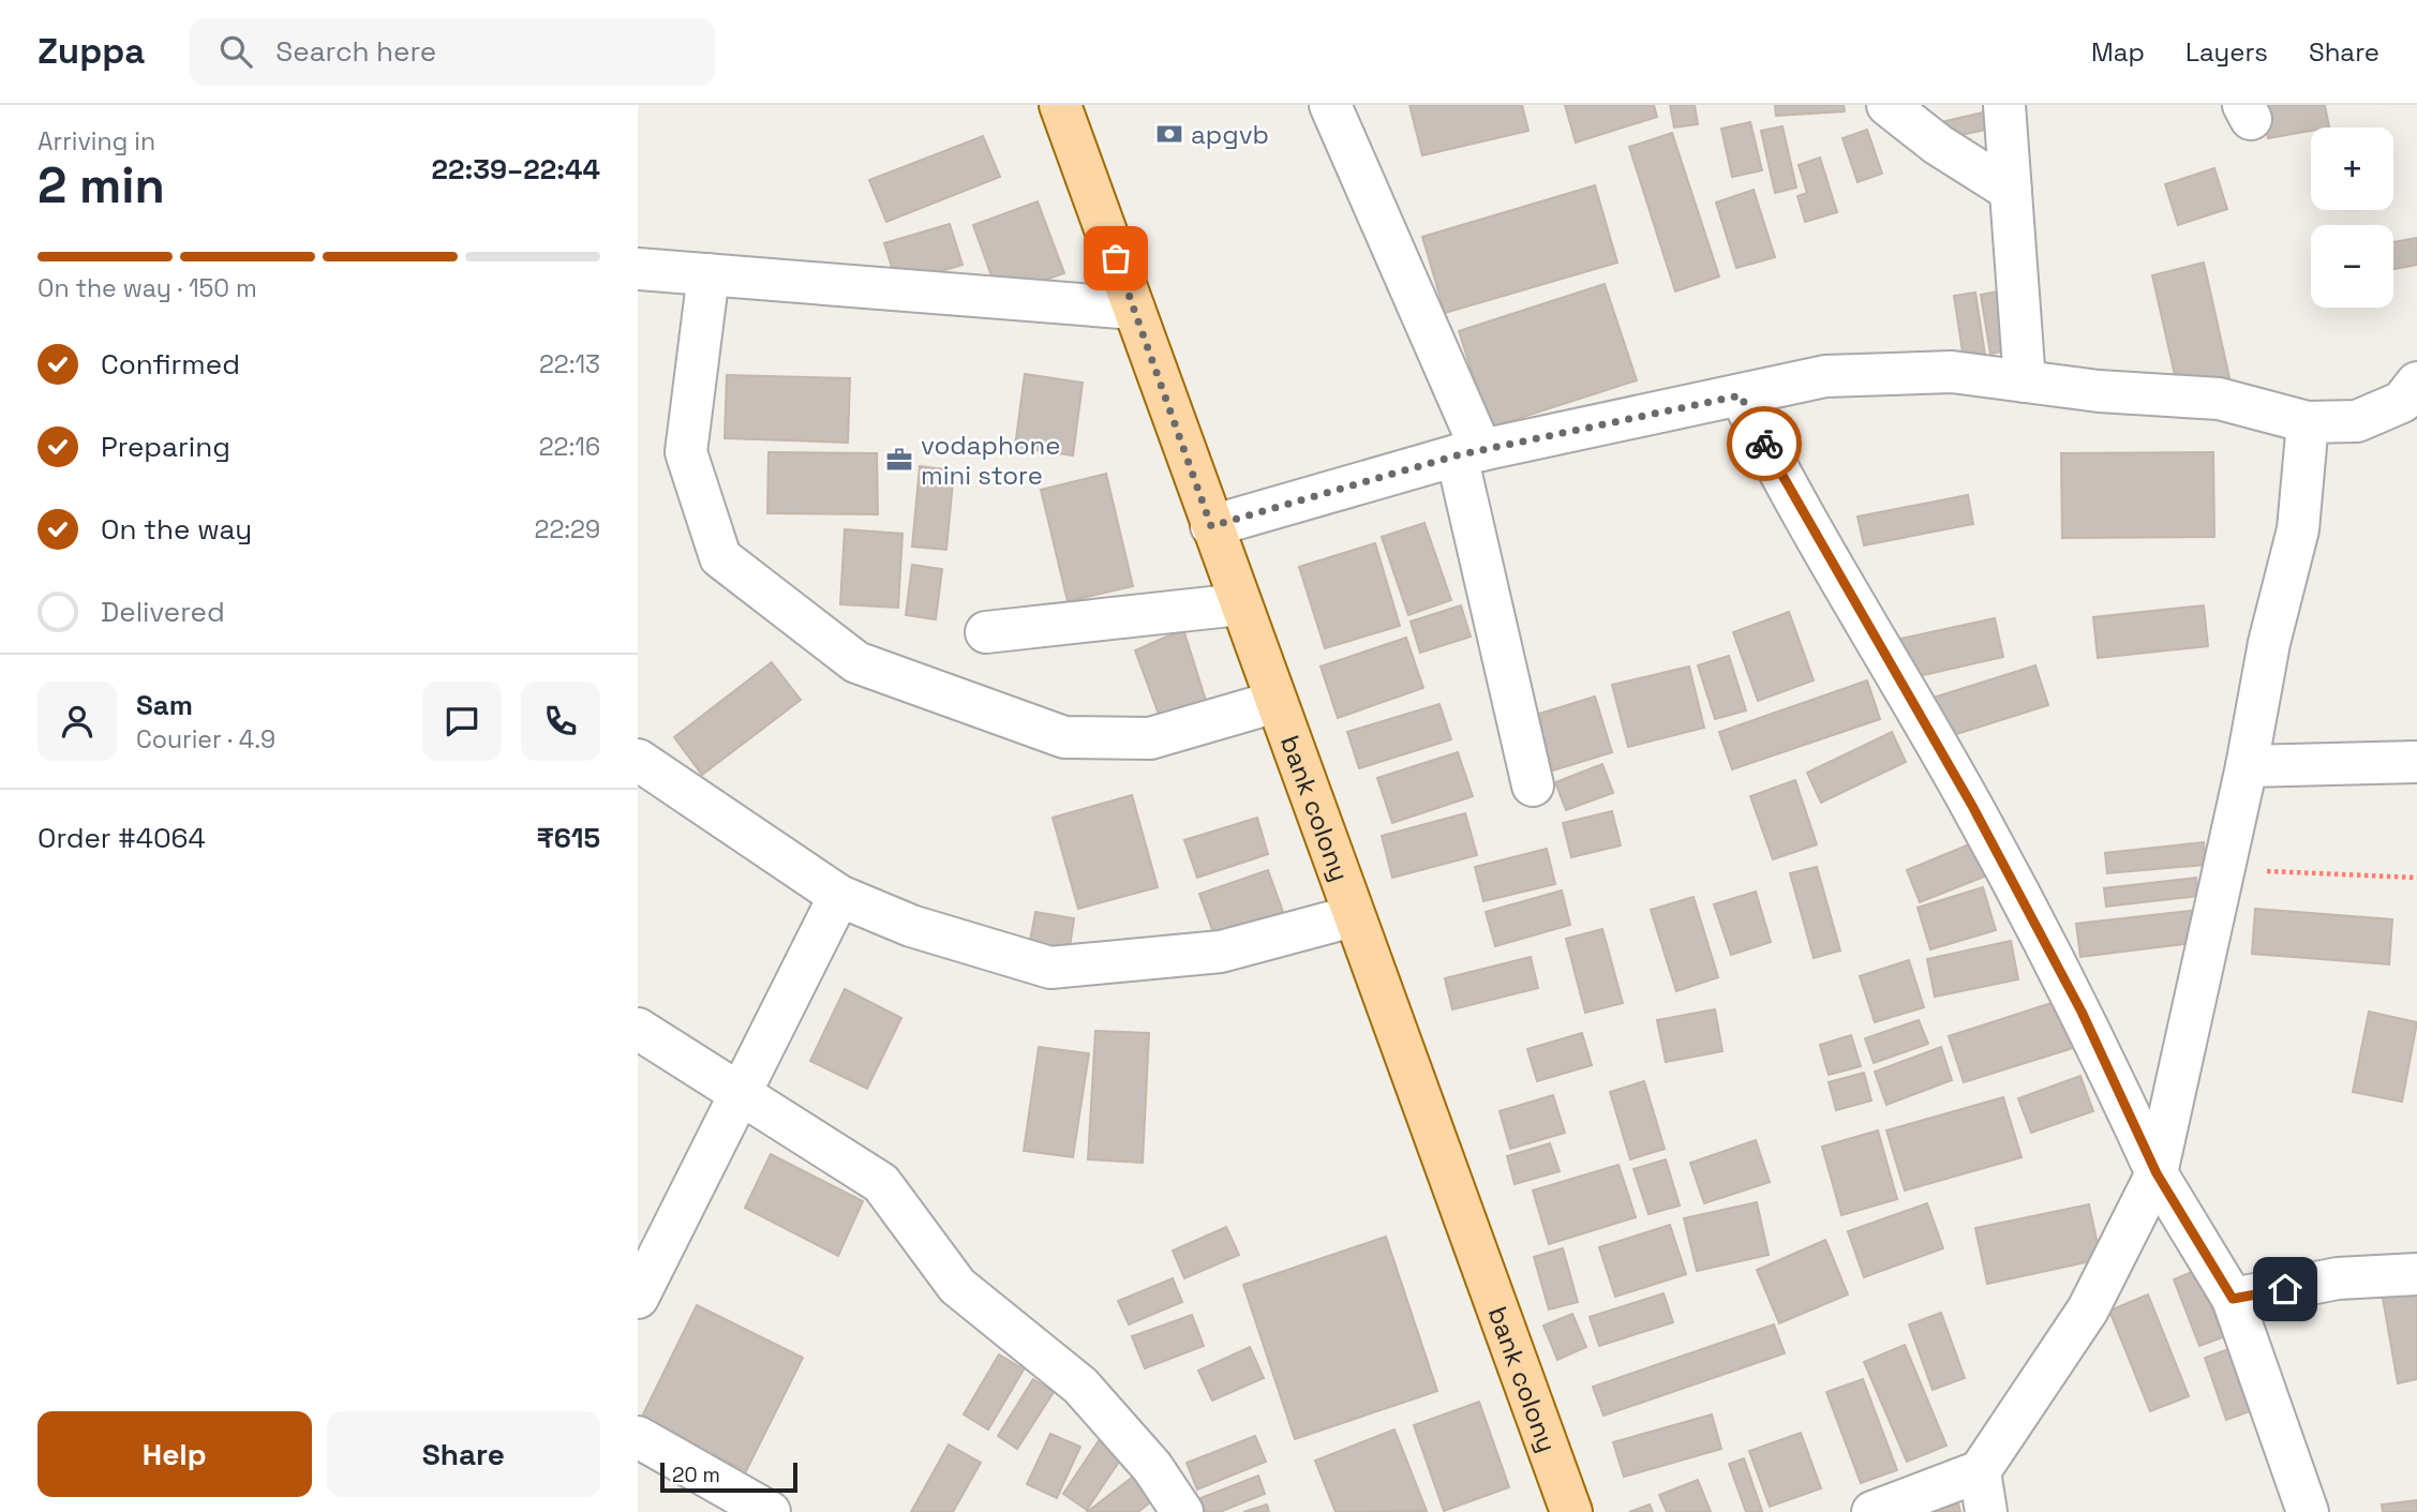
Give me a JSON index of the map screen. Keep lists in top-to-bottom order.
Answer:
{
  "streets": {
    "main road": ["bank colony"]
  },
  "places": {
    "bank": ["apgvb"],
    "office": ["vodaphone mini store"]
  },
  "scale_bar": "20 m",
  "page": {
    "header": "Zuppa",
    "search": "Search here",
    "nav": ["Map", "Layers", "Share"],
    "heading": ["2 min", "Arriving in", "22:39–22:44"],
    "panel": [
      "Sam",
      "Courier · 4.9",
      "Order #4064",
      "₹615"
    ],
    "map_buttons": ["+", "−"],
    "bar": "On the way · 150 m",
    "list": [
      ["Confirmed", "22:13"],
      ["Preparing", "22:16"],
      ["On the way", "22:29"],
      "Delivered"
    ],
    "buttons": ["Help", "Share"],
    "scale": "20 m"
  }
}
